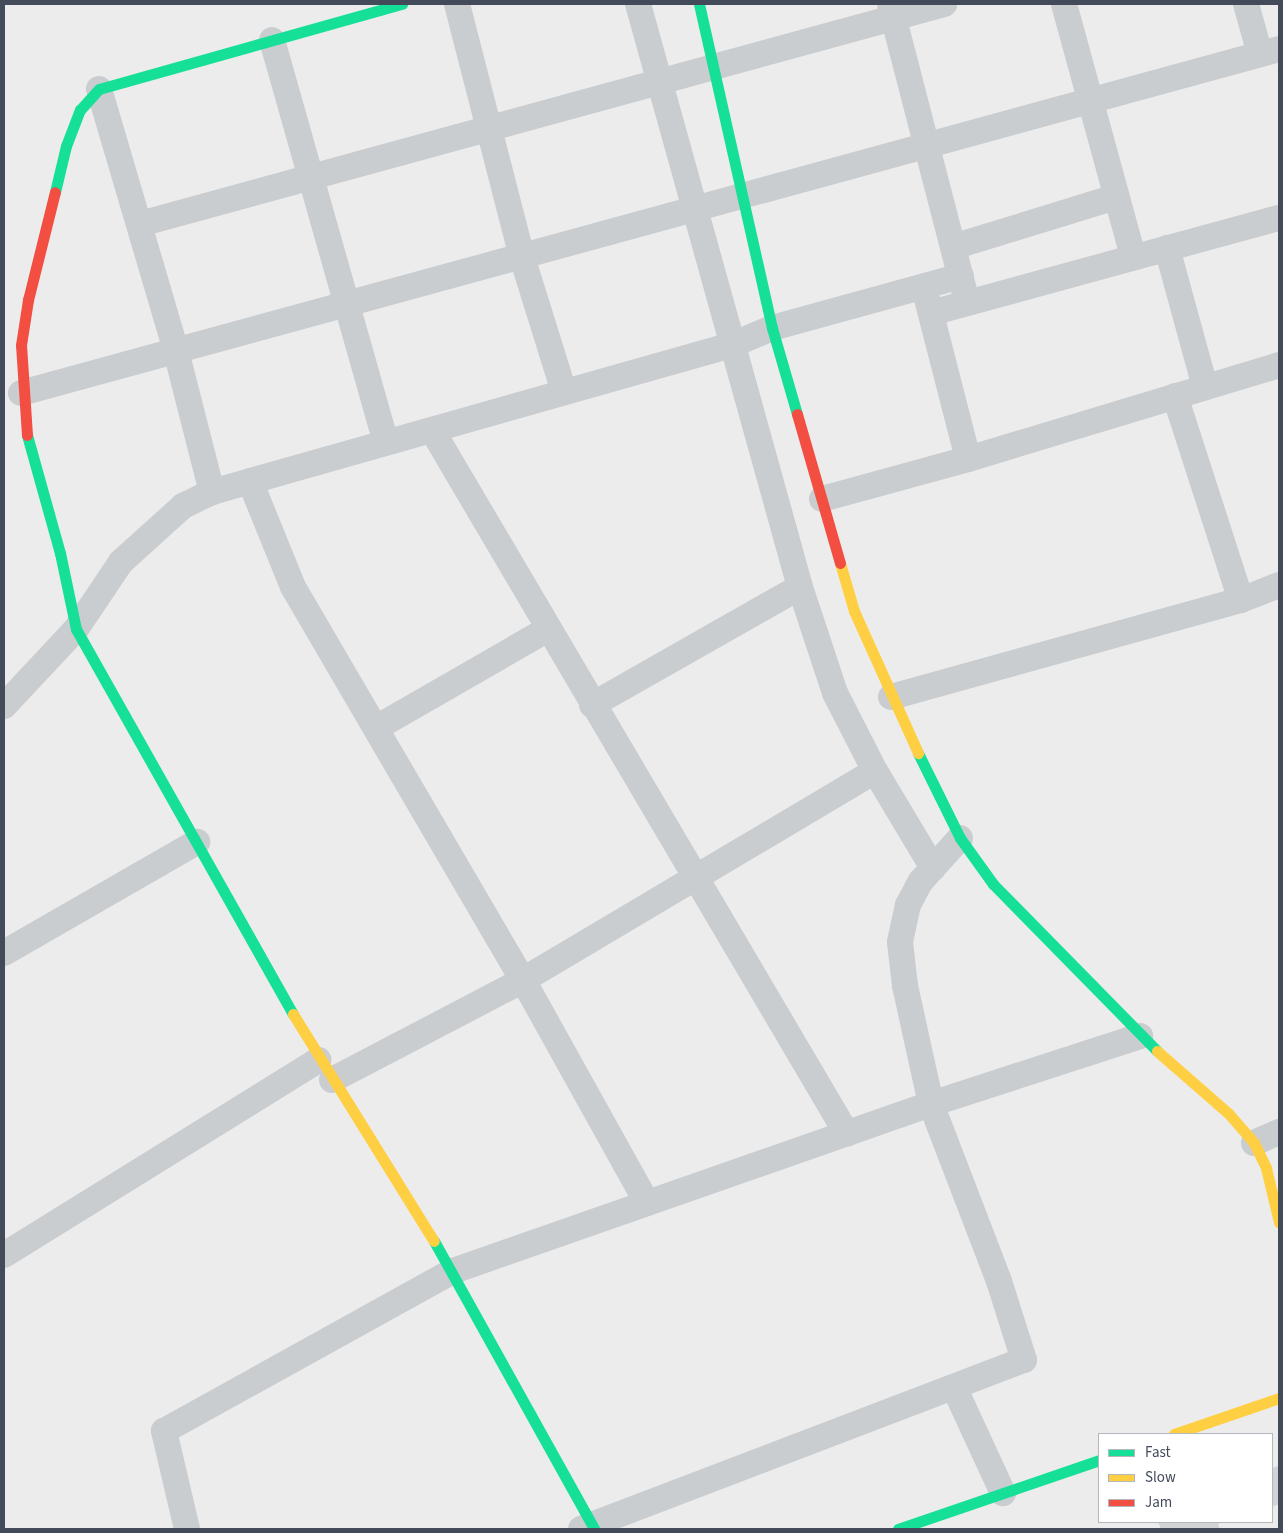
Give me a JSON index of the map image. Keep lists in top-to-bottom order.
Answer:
{
  "legend": ["Fast", "Slow", "Jam"]
}
